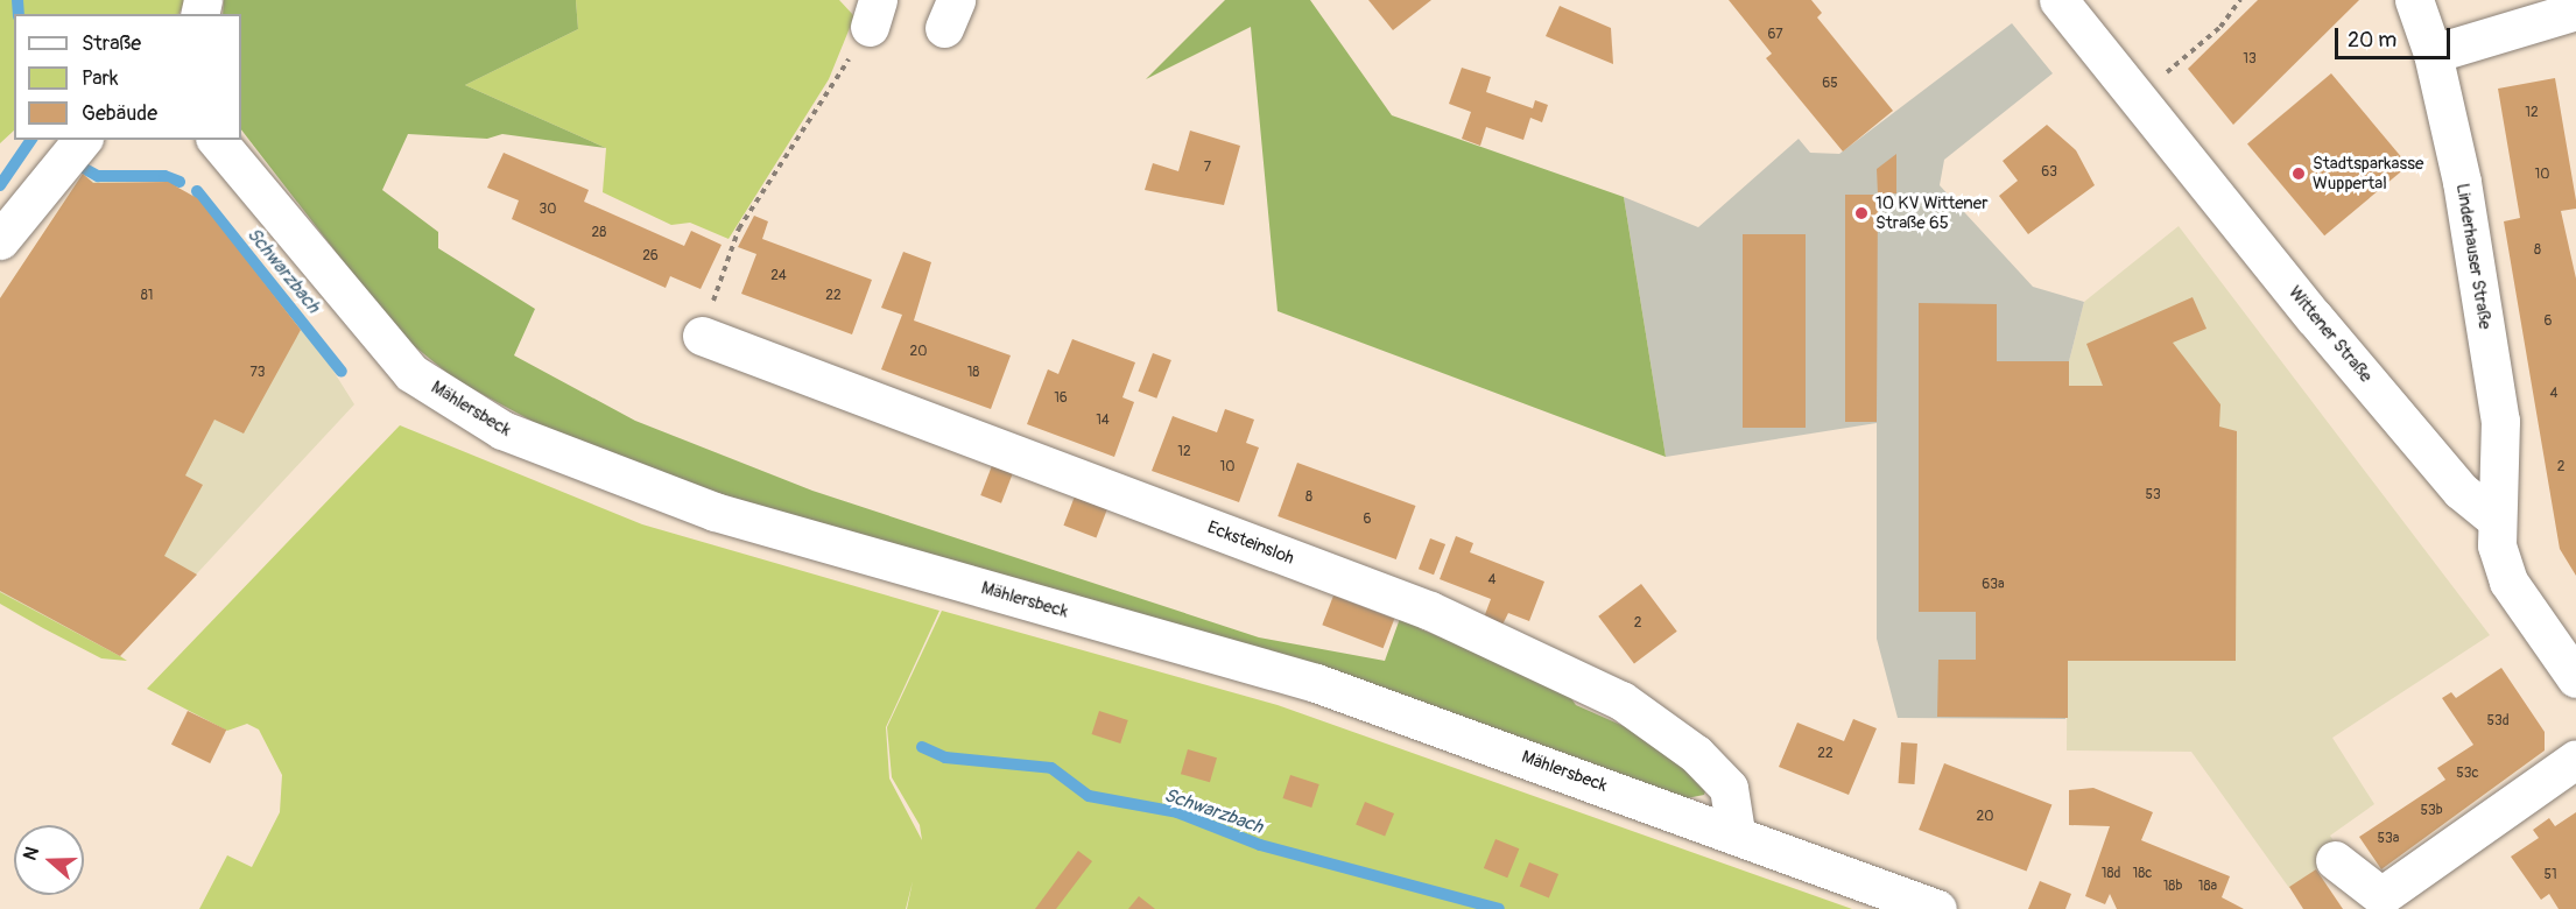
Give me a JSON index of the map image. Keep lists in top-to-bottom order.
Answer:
{
  "streets": {
    "street": [
      "Linderhauser Straße",
      "Wittener Straße",
      "Mählersbeck",
      "Ecksteinsloh"
    ]
  },
  "crossings": [
    ["Linderhauser Straße", "Wittener Straße"],
    ["Mählersbeck", "Ecksteinsloh"]
  ],
  "water": ["Schwarzbach"],
  "places": ["Stadtsparkasse Wuppertal", "10 KV Wittener Straße 65"],
  "house_numbers": [
    "67",
    "13",
    "65",
    "12",
    "7",
    "63",
    "10",
    "30",
    "28",
    "8",
    "26",
    "24",
    "81",
    "22",
    "6",
    "20",
    "73",
    "18",
    "4",
    "16",
    "14",
    "12",
    "10",
    "2",
    "53",
    "8",
    "6",
    "4",
    "63a",
    "2",
    "53d",
    "22",
    "53c",
    "53b",
    "20",
    "53a",
    "18d",
    "18c",
    "51",
    "18b",
    "18a"
  ],
  "legend": ["Straße", "Park", "Gebäude"],
  "scale_bar": "20 m",
  "north": "left"
}
